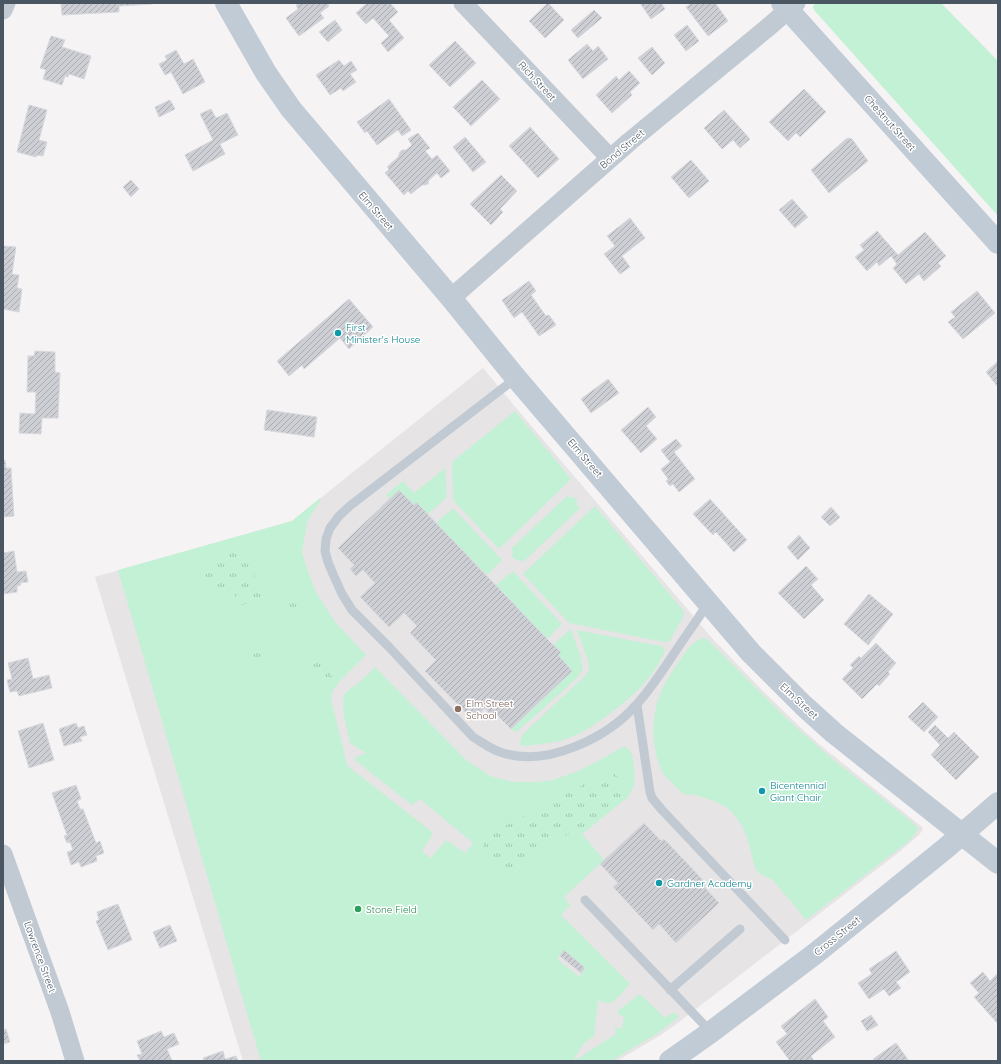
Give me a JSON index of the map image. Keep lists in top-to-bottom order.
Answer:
{
  "streets": {
    "street": [
      "Rich Street",
      "Chestnut Street",
      "Bond Street",
      "Elm Street",
      "Cross Street",
      "Lawrence Street"
    ]
  },
  "crossings": [
    ["Rich Street", "Bond Street"],
    ["Chestnut Street", "Bond Street"],
    ["Bond Street", "Elm Street"],
    ["Elm Street", "Cross Street"]
  ],
  "places": [
    "First Minister's House",
    "Elm Street School",
    "Bicentennial Giant Chair",
    "Gardner Academy",
    "Stone Field"
  ]
}
